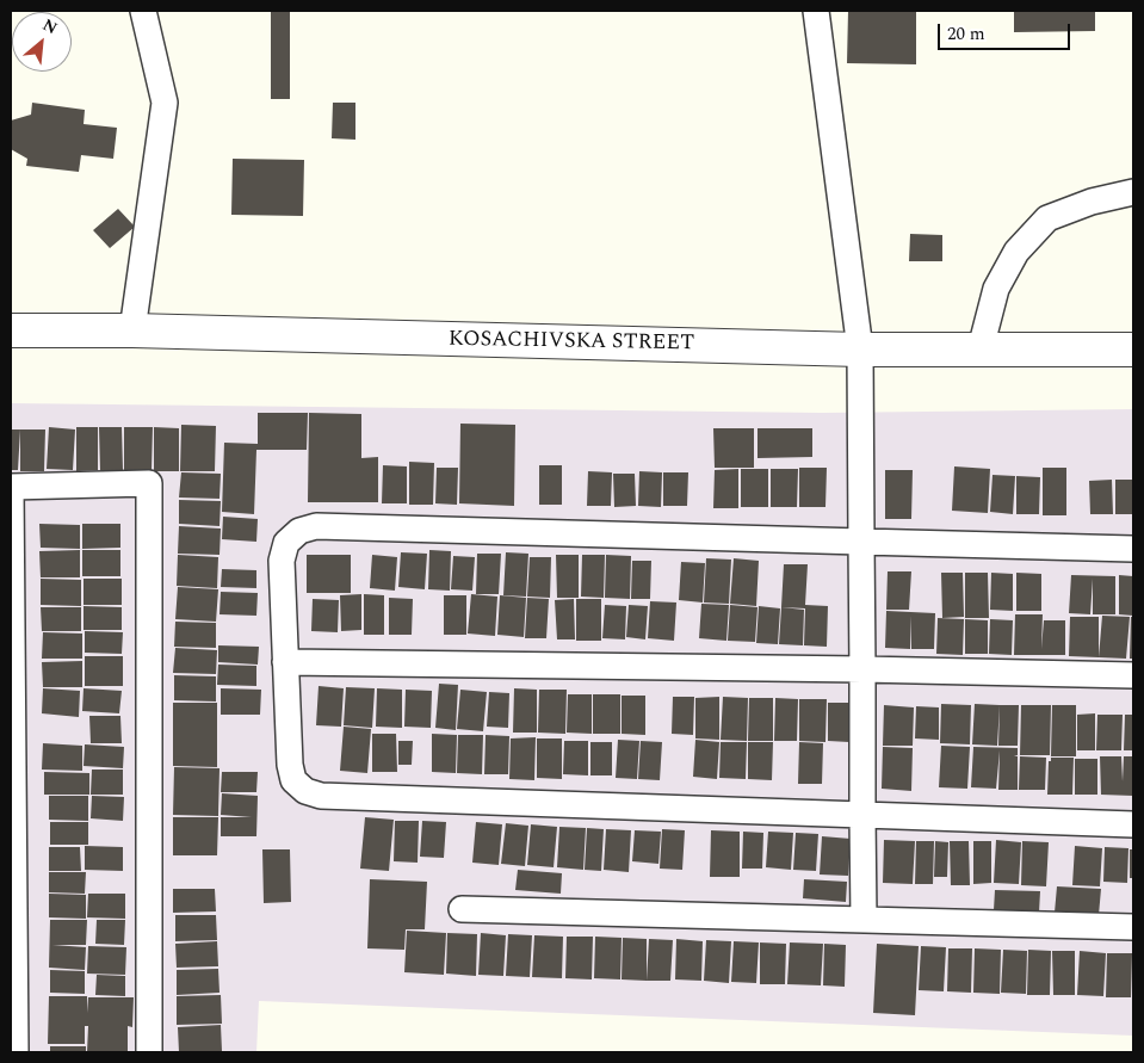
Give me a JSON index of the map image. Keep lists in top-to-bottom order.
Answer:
{
  "streets": {
    "street": ["KOSACHIVSKA STREET"]
  },
  "scale_bar": "20 m",
  "north": "top right"
}
